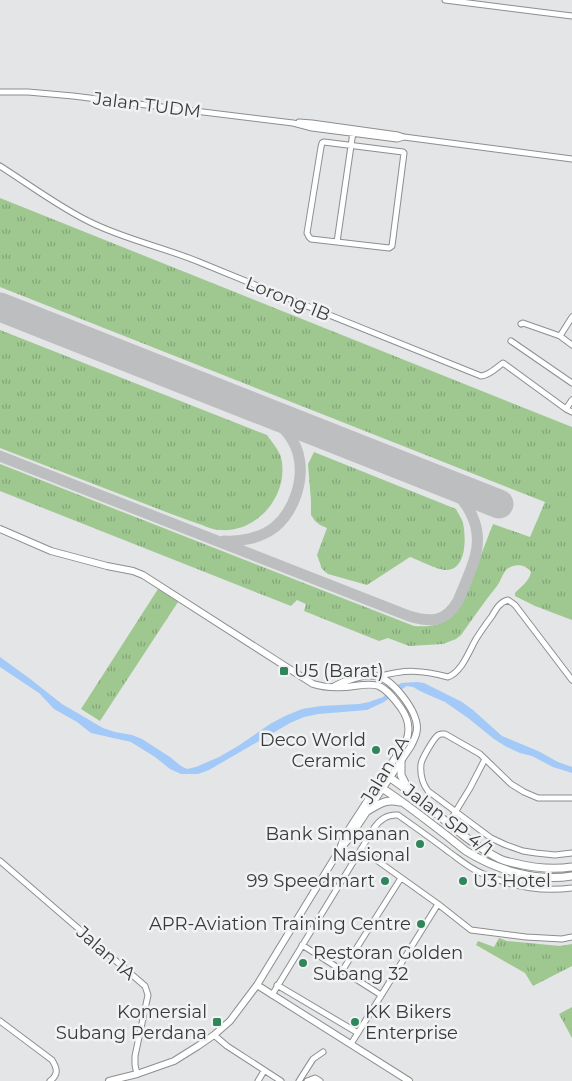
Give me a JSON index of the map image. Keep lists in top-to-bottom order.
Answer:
{
  "streets": {
    "main road": ["Jalan SP 4/1"],
    "street": [
      "Jalan TUDM",
      "Lorong 1B",
      "Jalan 2A",
      "Jalan 1A"
    ]
  },
  "crossings": [
    ["Jalan 2A", "Jalan SP 4/1"]
  ],
  "places": {
    "transit": ["U5 (Barat)", "Komersial Subang Perdana"],
    "other": [
      "Deco World Ceramic",
      "Bank Simpanan Nasional",
      "99 Speedmart",
      "U3 Hotel",
      "APR-Aviation Training Centre",
      "Restoran Golden Subang 32",
      "KK Bikers Enterprise"
    ]
  }
}
